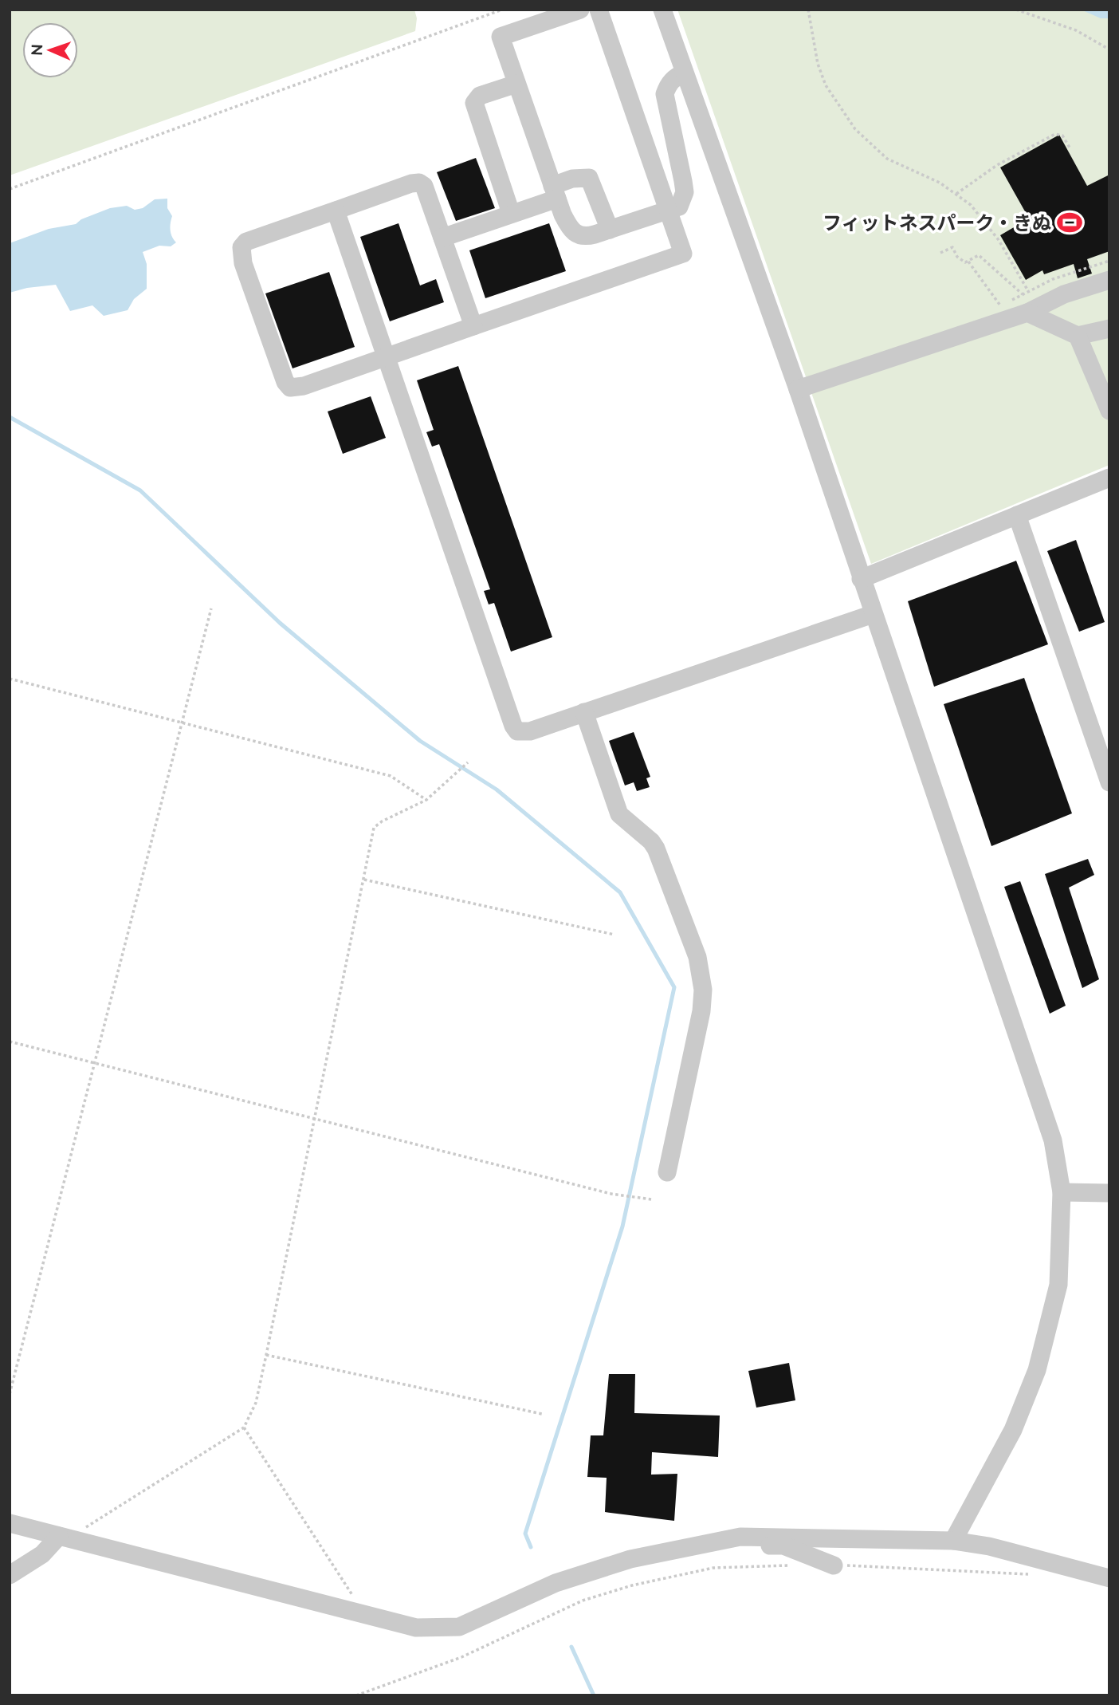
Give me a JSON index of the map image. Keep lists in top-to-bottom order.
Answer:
{
  "places": {
    "sports": ["フィットネスパーク・きぬ"]
  },
  "north": "left"
}
